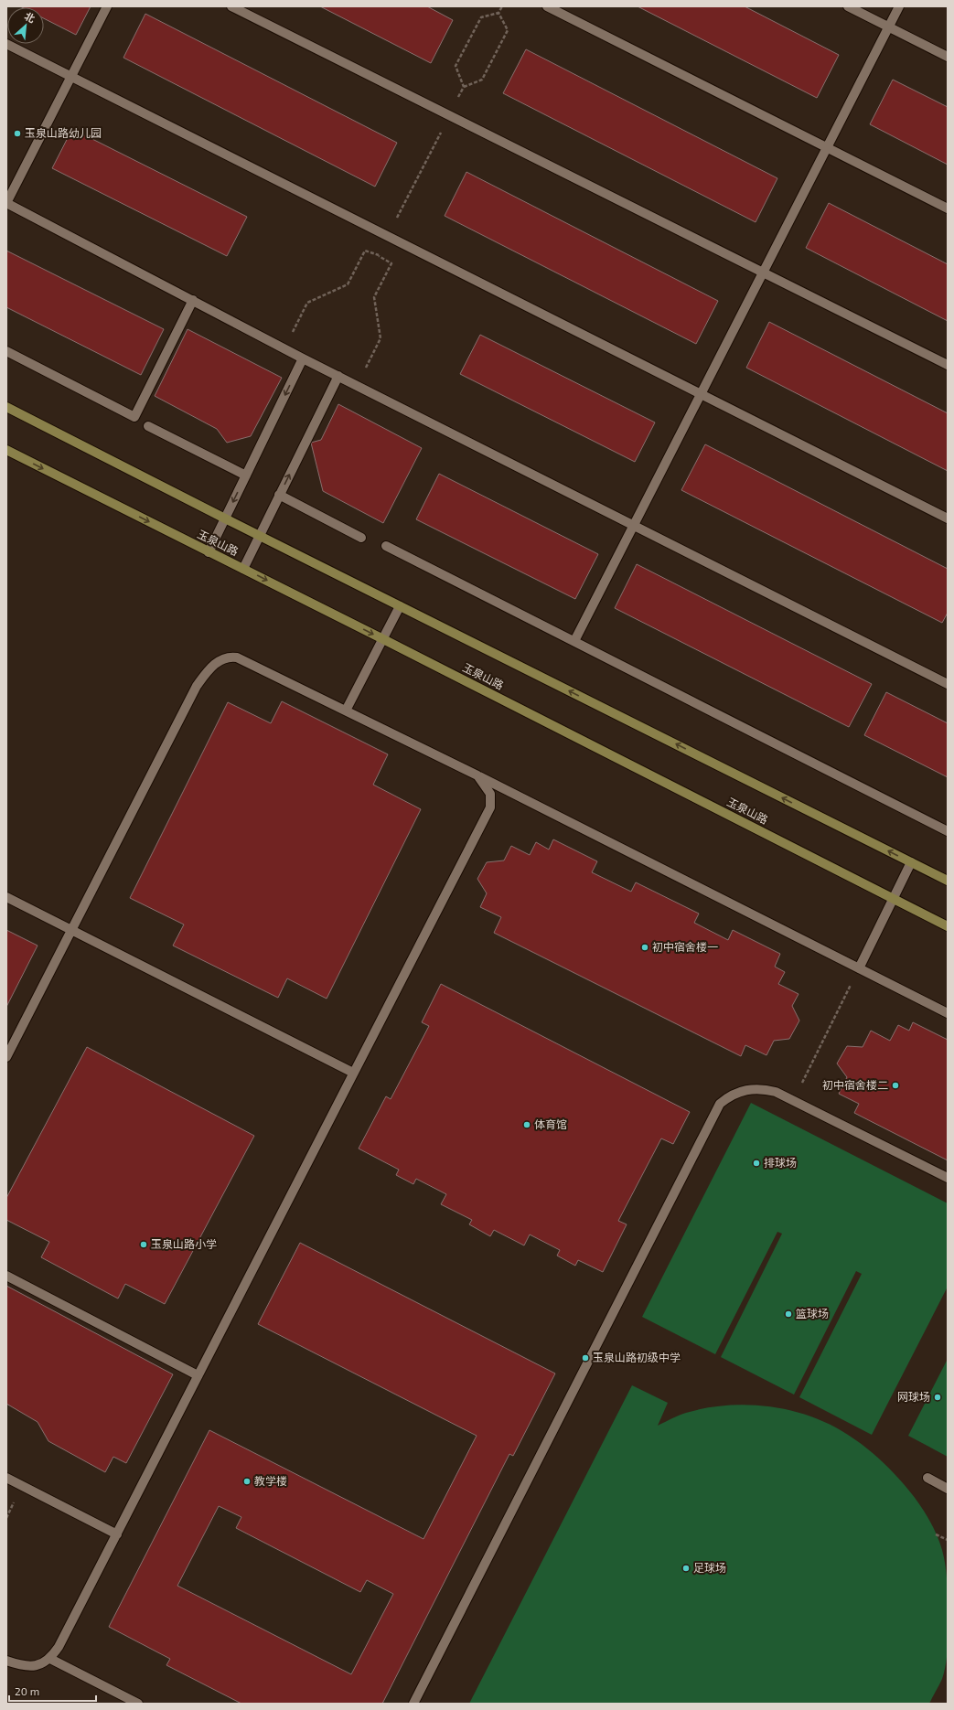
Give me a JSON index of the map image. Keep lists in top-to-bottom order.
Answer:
{
  "streets": {
    "street": ["玉泉山路"]
  },
  "places": [
    "玉泉山路幼儿园",
    "初中宿舍楼一",
    "初中宿舍楼二",
    "体育馆",
    "排球场",
    "玉泉山路小学",
    "篮球场",
    "玉泉山路初级中学",
    "网球场",
    "教学楼",
    "足球场"
  ],
  "scale_bar": "20 m",
  "north": "top right"
}
